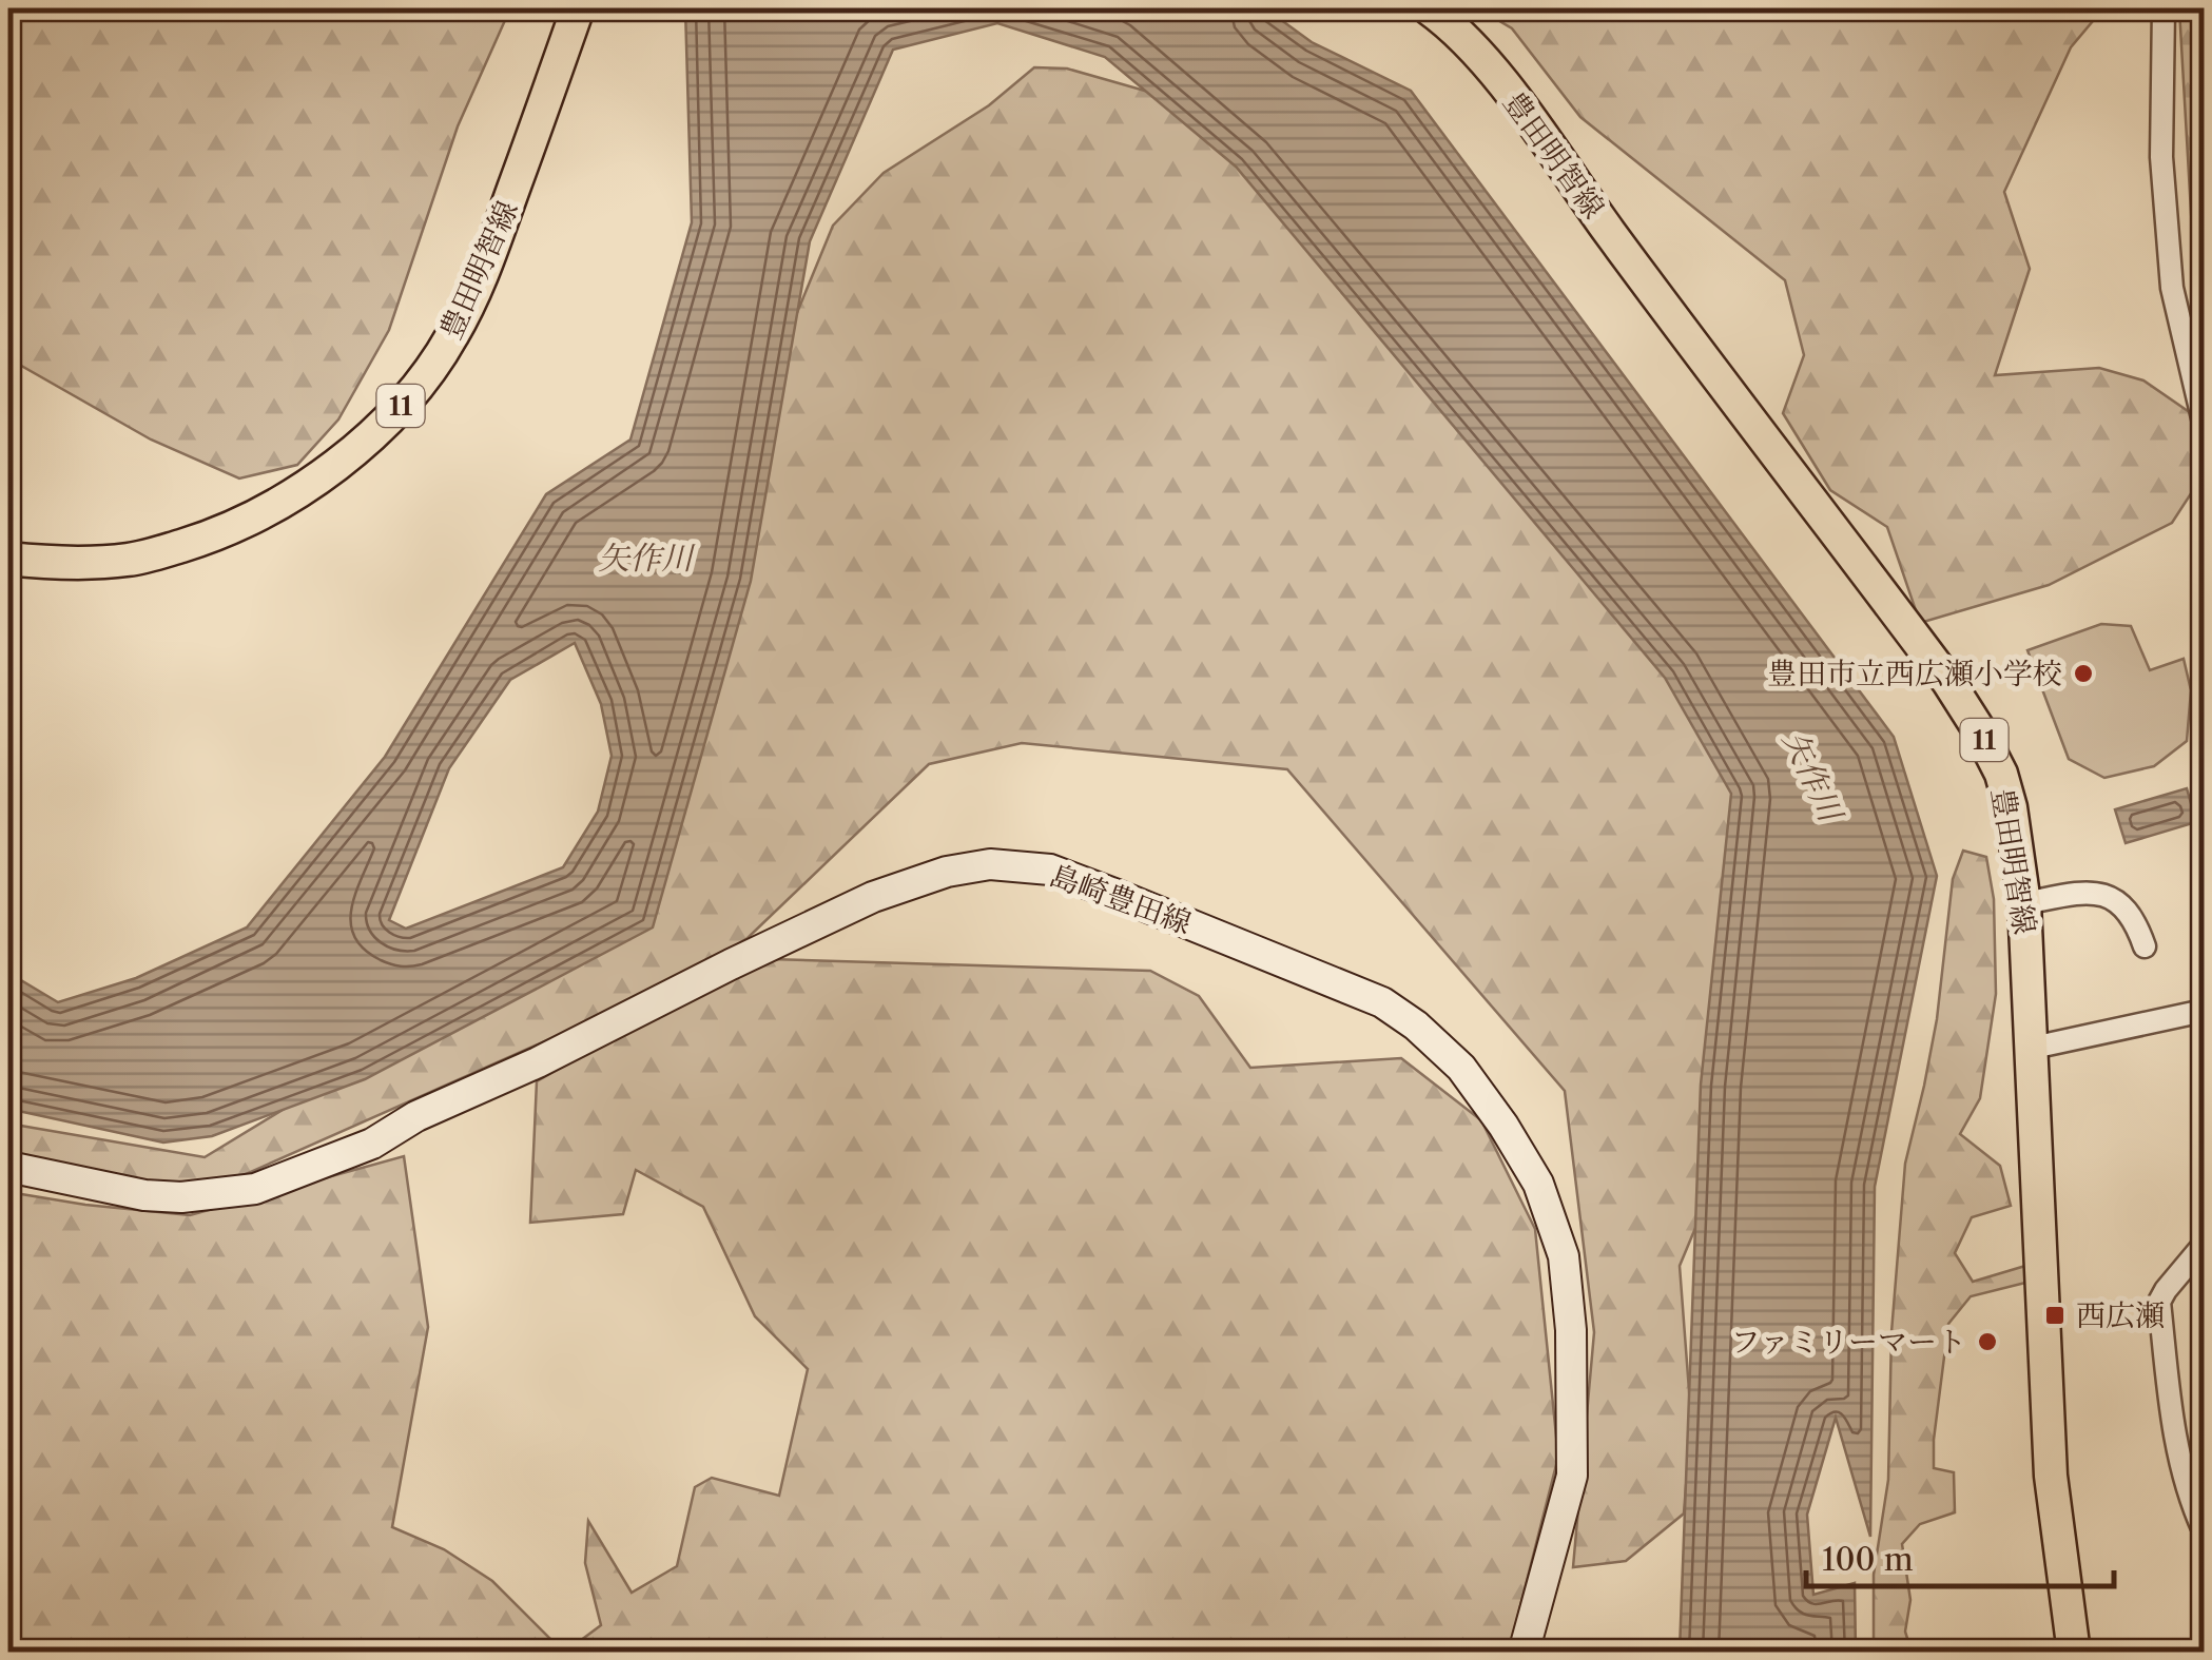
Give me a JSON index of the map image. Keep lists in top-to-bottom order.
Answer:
{
  "streets": {
    "main road": ["豊田明智線", "11", "島崎豊田線"]
  },
  "water": ["矢作川"],
  "places": {
    "other": ["豊田市立西広瀬小学校", "ファミリーマート"],
    "transit": ["西広瀬"]
  },
  "scale_bar": "100 m"
}
